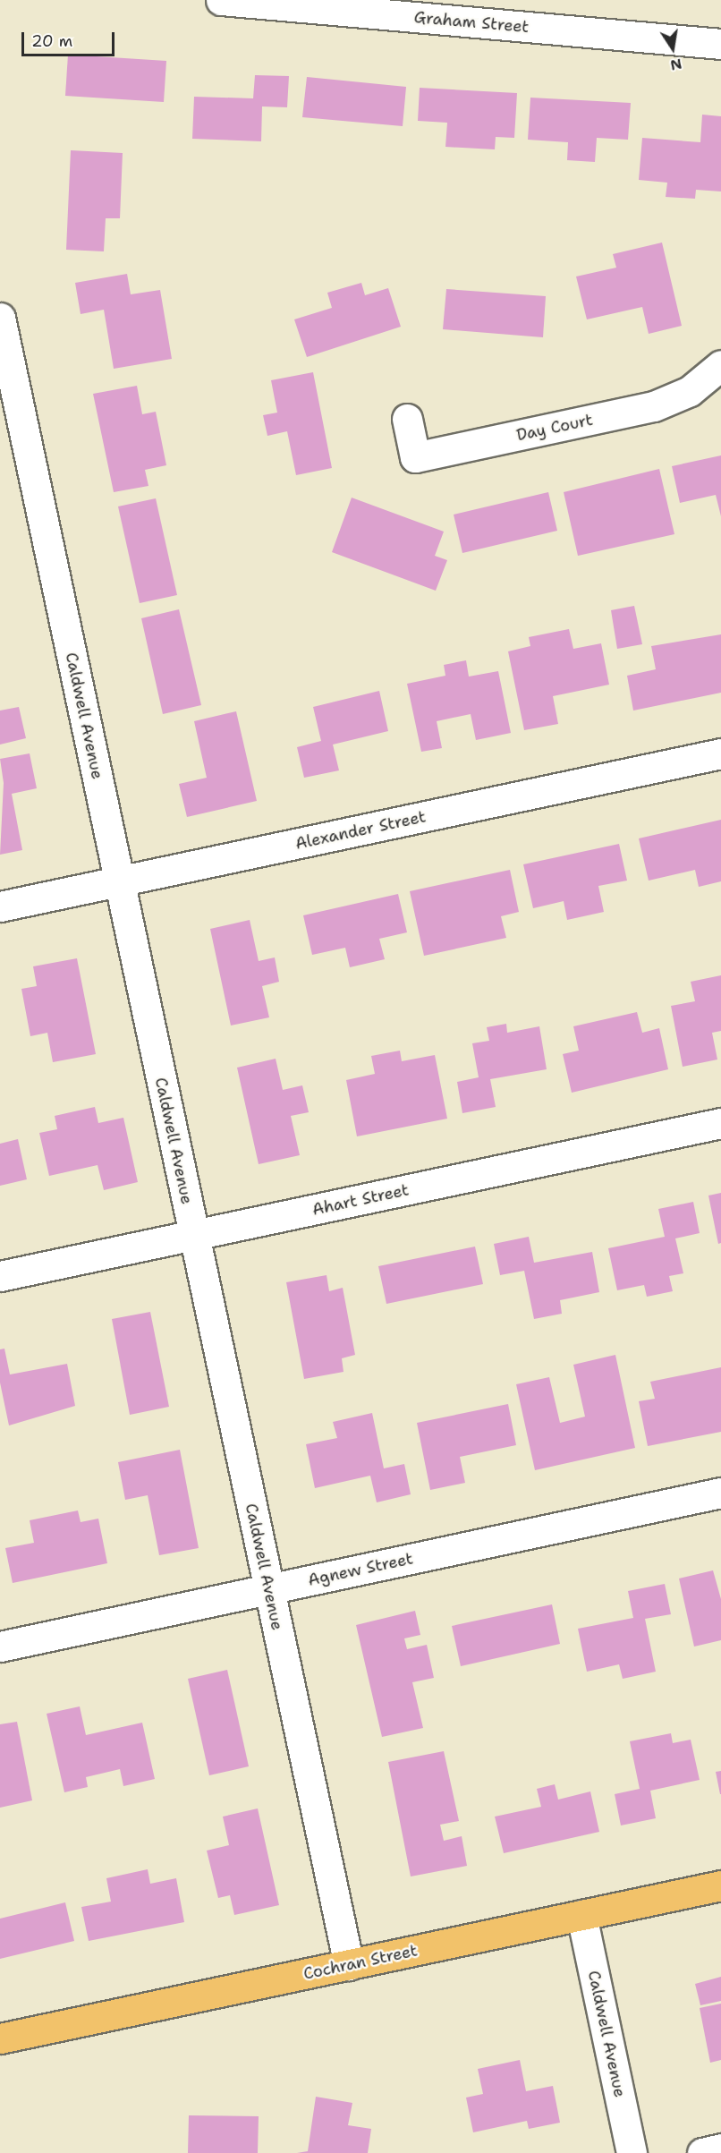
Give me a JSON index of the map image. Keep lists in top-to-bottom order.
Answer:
{
  "streets": {
    "main road": ["Cochran Street"],
    "street": [
      "Graham Street",
      "Day Court",
      "Caldwell Avenue",
      "Alexander Street",
      "Ahart Street",
      "Agnew Street"
    ]
  },
  "crossings": [
    ["Caldwell Avenue", "Alexander Street"],
    ["Caldwell Avenue", "Ahart Street"],
    ["Caldwell Avenue", "Agnew Street"],
    ["Caldwell Avenue", "Cochran Street"]
  ],
  "scale_bar": "20 m",
  "north": "bottom"
}
